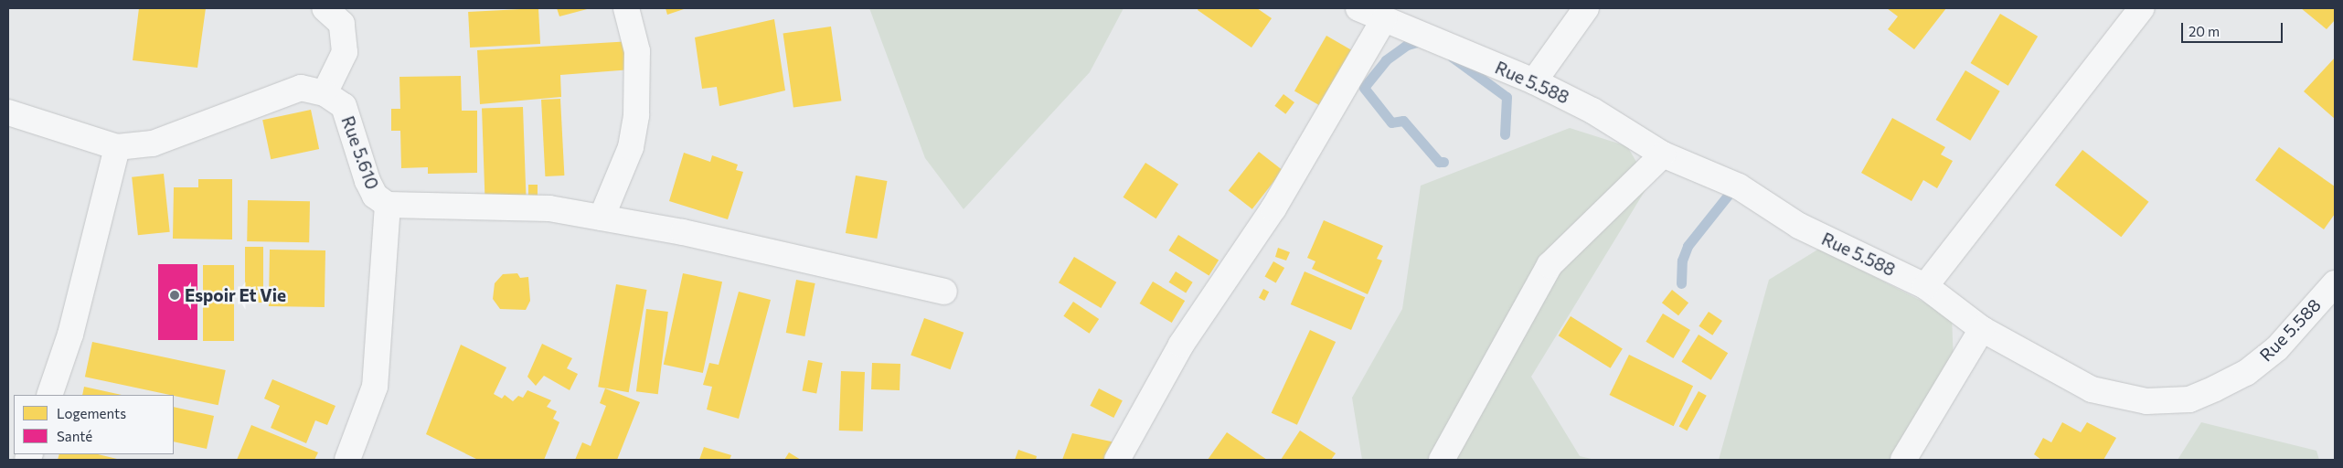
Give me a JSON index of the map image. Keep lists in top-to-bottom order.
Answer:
{
  "streets": {
    "street": ["Rue 5.588", "Rue 5.610"]
  },
  "places": ["Espoir Et Vie"],
  "legend": ["Logements", "Santé"],
  "scale_bar": "20 m"
}
